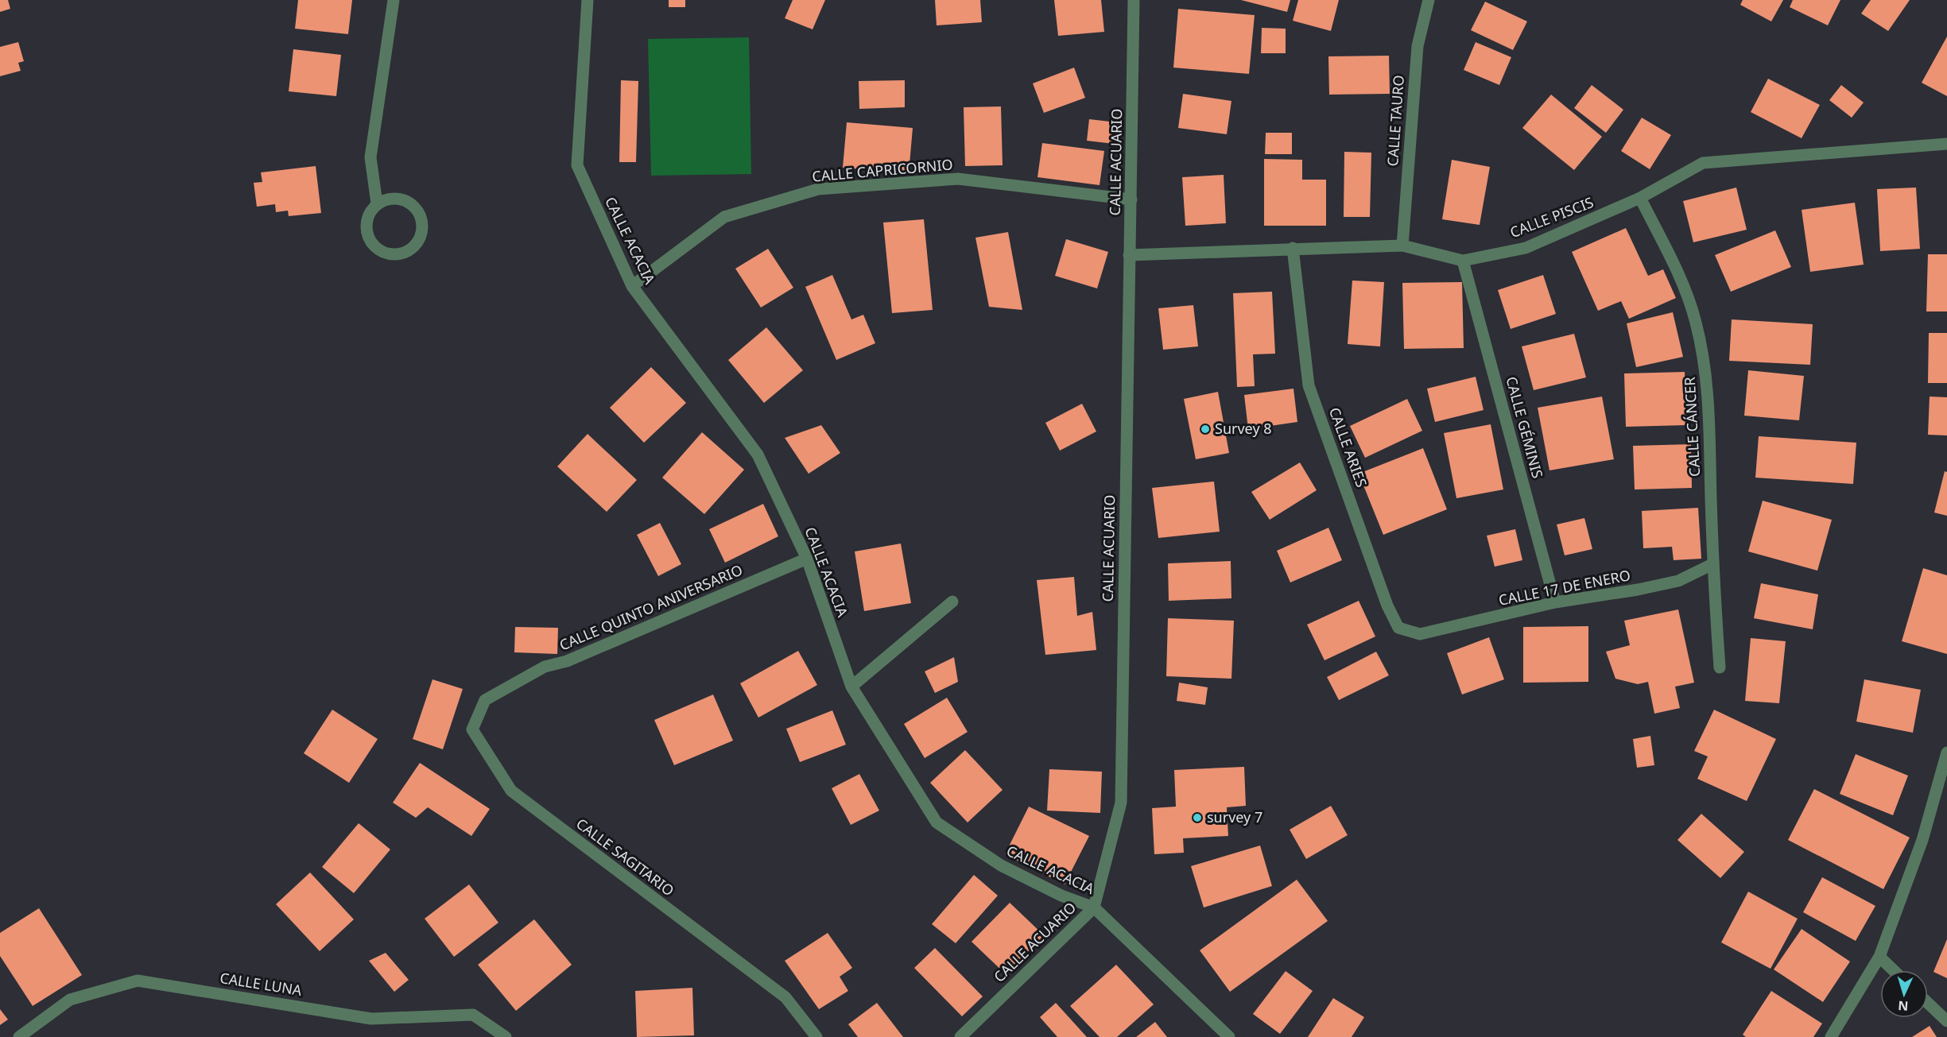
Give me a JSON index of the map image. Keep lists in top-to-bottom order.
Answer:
{
  "streets": {
    "street": [
      "CALLE TAURO",
      "CALLE ACUARIO",
      "CALLE CAPRICORNIO",
      "CALLE PISCIS",
      "CALLE ACACIA",
      "CALLE CÁNCER",
      "CALLE GÉMINIS",
      "CALLE ARIES",
      "CALLE 17 DE ENERO",
      "CALLE QUINTO ANIVERSARIO",
      "CALLE SAGITARIO",
      "CALLE LUNA"
    ]
  },
  "crossings": [
    ["CALLE TAURO", "CALLE PISCIS"],
    ["CALLE ACUARIO", "CALLE CAPRICORNIO"],
    ["CALLE ACUARIO", "CALLE PISCIS"],
    ["CALLE ACUARIO", "CALLE ACACIA"],
    ["CALLE CAPRICORNIO", "CALLE ACACIA"],
    ["CALLE PISCIS", "CALLE CÁNCER"],
    ["CALLE PISCIS", "CALLE GÉMINIS"],
    ["CALLE PISCIS", "CALLE ARIES"],
    ["CALLE ACACIA", "CALLE QUINTO ANIVERSARIO"],
    ["CALLE CÁNCER", "CALLE 17 DE ENERO"],
    ["CALLE GÉMINIS", "CALLE 17 DE ENERO"],
    ["CALLE ARIES", "CALLE 17 DE ENERO"],
    ["CALLE QUINTO ANIVERSARIO", "CALLE SAGITARIO"]
  ],
  "places": ["Survey 8", "survey 7"],
  "north": "bottom"
}
